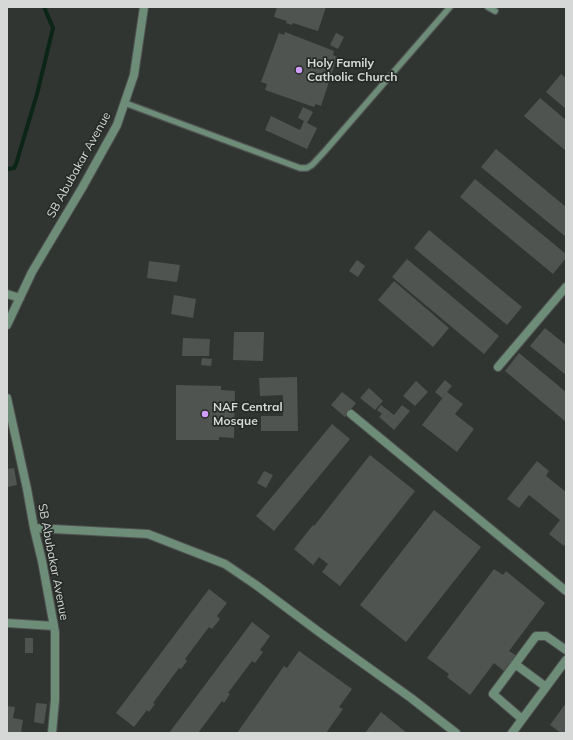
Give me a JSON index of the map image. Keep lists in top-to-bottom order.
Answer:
{
  "streets": {
    "street": ["SB Abubakar Avenue"]
  },
  "places": ["Holy Family Catholic Church", "NAF Central Mosque"]
}
